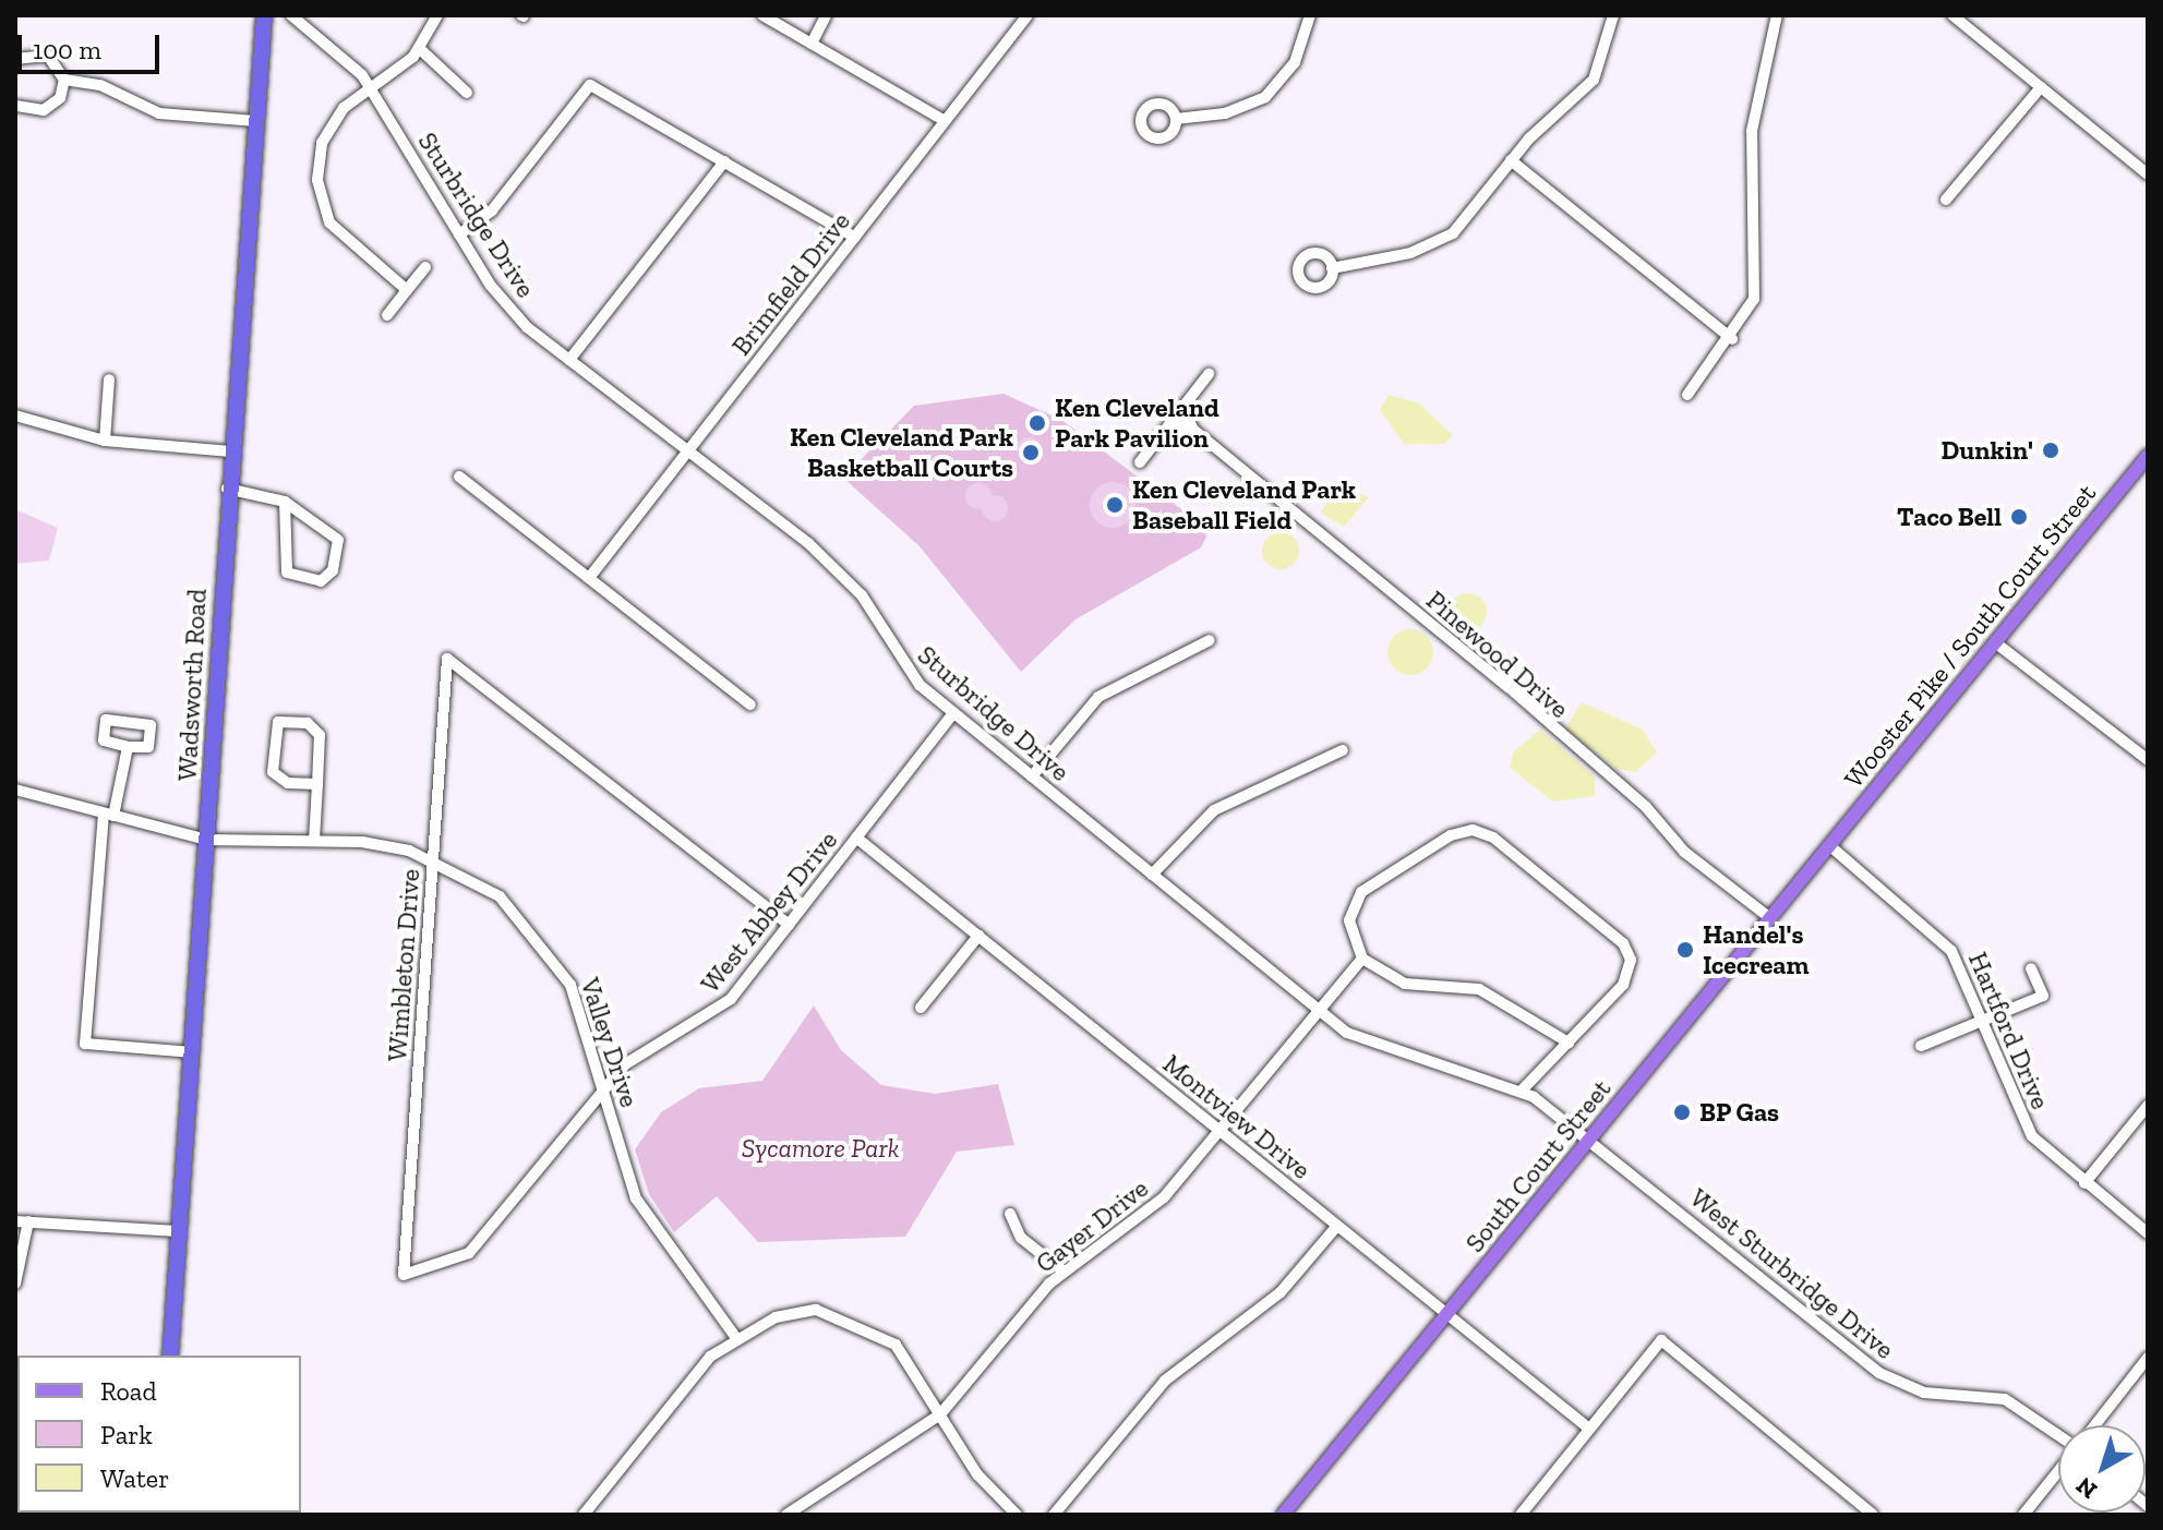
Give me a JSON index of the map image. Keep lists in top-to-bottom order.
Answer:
{
  "streets": {
    "highway": ["Wadsworth Road"],
    "main road": ["Wooster Pike / South Court Street", "South Court Street"],
    "street": [
      "Sturbridge Drive",
      "Brimfield Drive",
      "Pinewood Drive",
      "West Abbey Drive",
      "Wimbleton Drive",
      "Hartford Drive",
      "Valley Drive",
      "Montview Drive",
      "Gayer Drive",
      "West Sturbridge Drive"
    ]
  },
  "crossings": [
    ["Sturbridge Drive", "Brimfield Drive"],
    ["Sturbridge Drive", "West Abbey Drive"],
    ["Sturbridge Drive", "South Court Street"],
    ["Sturbridge Drive", "Gayer Drive"],
    ["Sturbridge Drive", "West Sturbridge Drive"],
    ["Wooster Pike / South Court Street", "Hartford Drive"],
    ["Wooster Pike / South Court Street", "South Court Street"],
    ["Pinewood Drive", "South Court Street"],
    ["Wadsworth Road", "Valley Drive"],
    ["West Abbey Drive", "Wimbleton Drive"],
    ["West Abbey Drive", "Valley Drive"],
    ["West Abbey Drive", "Montview Drive"],
    ["Wimbleton Drive", "Valley Drive"],
    ["Hartford Drive", "South Court Street"],
    ["Montview Drive", "South Court Street"],
    ["Montview Drive", "Gayer Drive"],
    ["South Court Street", "West Sturbridge Drive"]
  ],
  "parks": ["Sycamore Park"],
  "places": [
    "Ken Cleveland Park Pavilion",
    "Dunkin'",
    "Ken Cleveland Park Basketball Courts",
    "Ken Cleveland Park Baseball Field",
    "Taco Bell",
    "Handel's Icecream",
    "BP Gas"
  ],
  "legend": ["Road", "Park", "Water"],
  "scale_bar": "100 m",
  "north": "bottom left"
}
